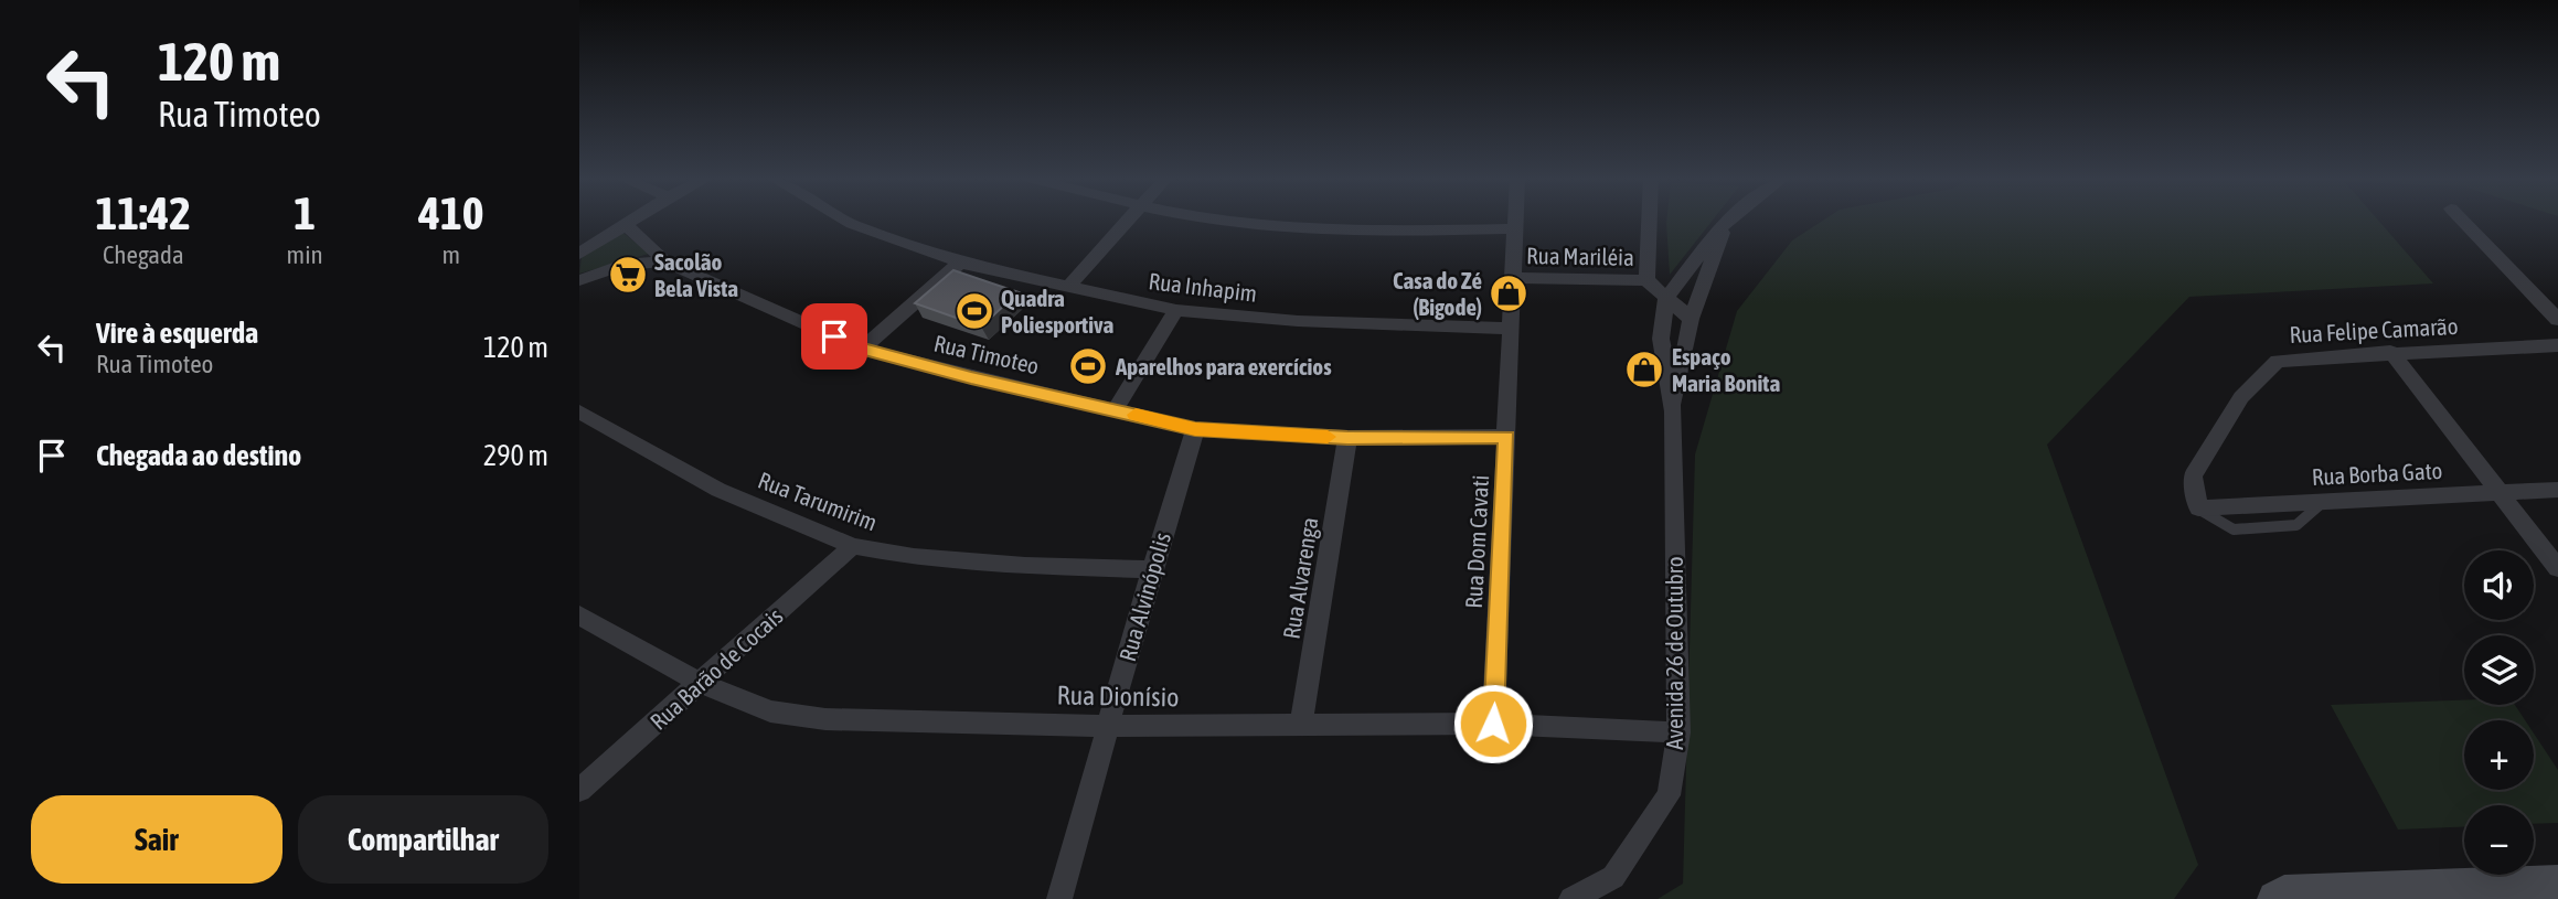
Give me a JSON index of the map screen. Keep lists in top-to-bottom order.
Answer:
{
  "streets": {
    "street": [
      "Rua Mariléia",
      "Rua Inhapim",
      "Rua Felipe Camarão",
      "Rua Timoteo",
      "Rua Borba Gato",
      "Rua Tarumirim",
      "Rua Dom Cavati",
      "Rua Alvarenga",
      "Rua Alvinópolis",
      "Avenida 26 de Outubro",
      "Rua Barão de Cocais",
      "Rua Dionísio"
    ]
  },
  "crossings": [
    ["Rua Mariléia", "Rua Dom Cavati"],
    ["Rua Inhapim", "Rua Dom Cavati"],
    ["Rua Felipe Camarão", "Rua Borba Gato"],
    ["Rua Timoteo", "Rua Dom Cavati"],
    ["Rua Timoteo", "Rua Alvarenga"],
    ["Rua Timoteo", "Rua Alvinópolis"],
    ["Rua Tarumirim", "Rua Alvinópolis"],
    ["Rua Tarumirim", "Rua Barão de Cocais"],
    ["Rua Dom Cavati", "Rua Dionísio"],
    ["Rua Alvarenga", "Rua Dionísio"],
    ["Rua Alvinópolis", "Rua Dionísio"],
    ["Avenida 26 de Outubro", "Rua Dionísio"],
    ["Rua Barão de Cocais", "Rua Dionísio"]
  ],
  "places": {
    "supermarket": ["Sacolão Bela Vista"],
    "shop": ["Casa do Zé (Bigode)", "Espaço Maria Bonita"],
    "sports": ["Quadra Poliesportiva", "Aparelhos para exercícios"]
  },
  "page": {
    "turn": ["120 m", "Rua Timoteo"],
    "eta": [
      "11:42",
      "Chegada",
      "1",
      "min",
      "410",
      "m"
    ],
    "list": [
      {
        "name": "Vire à esquerda",
        "note": "Rua Timoteo",
        "value": "120 m"
      },
      {
        "name": "Chegada ao destino",
        "value": "290 m"
      }
    ],
    "map_buttons": ["+", "−"],
    "buttons": ["Sair", "Compartilhar"]
  }
}
